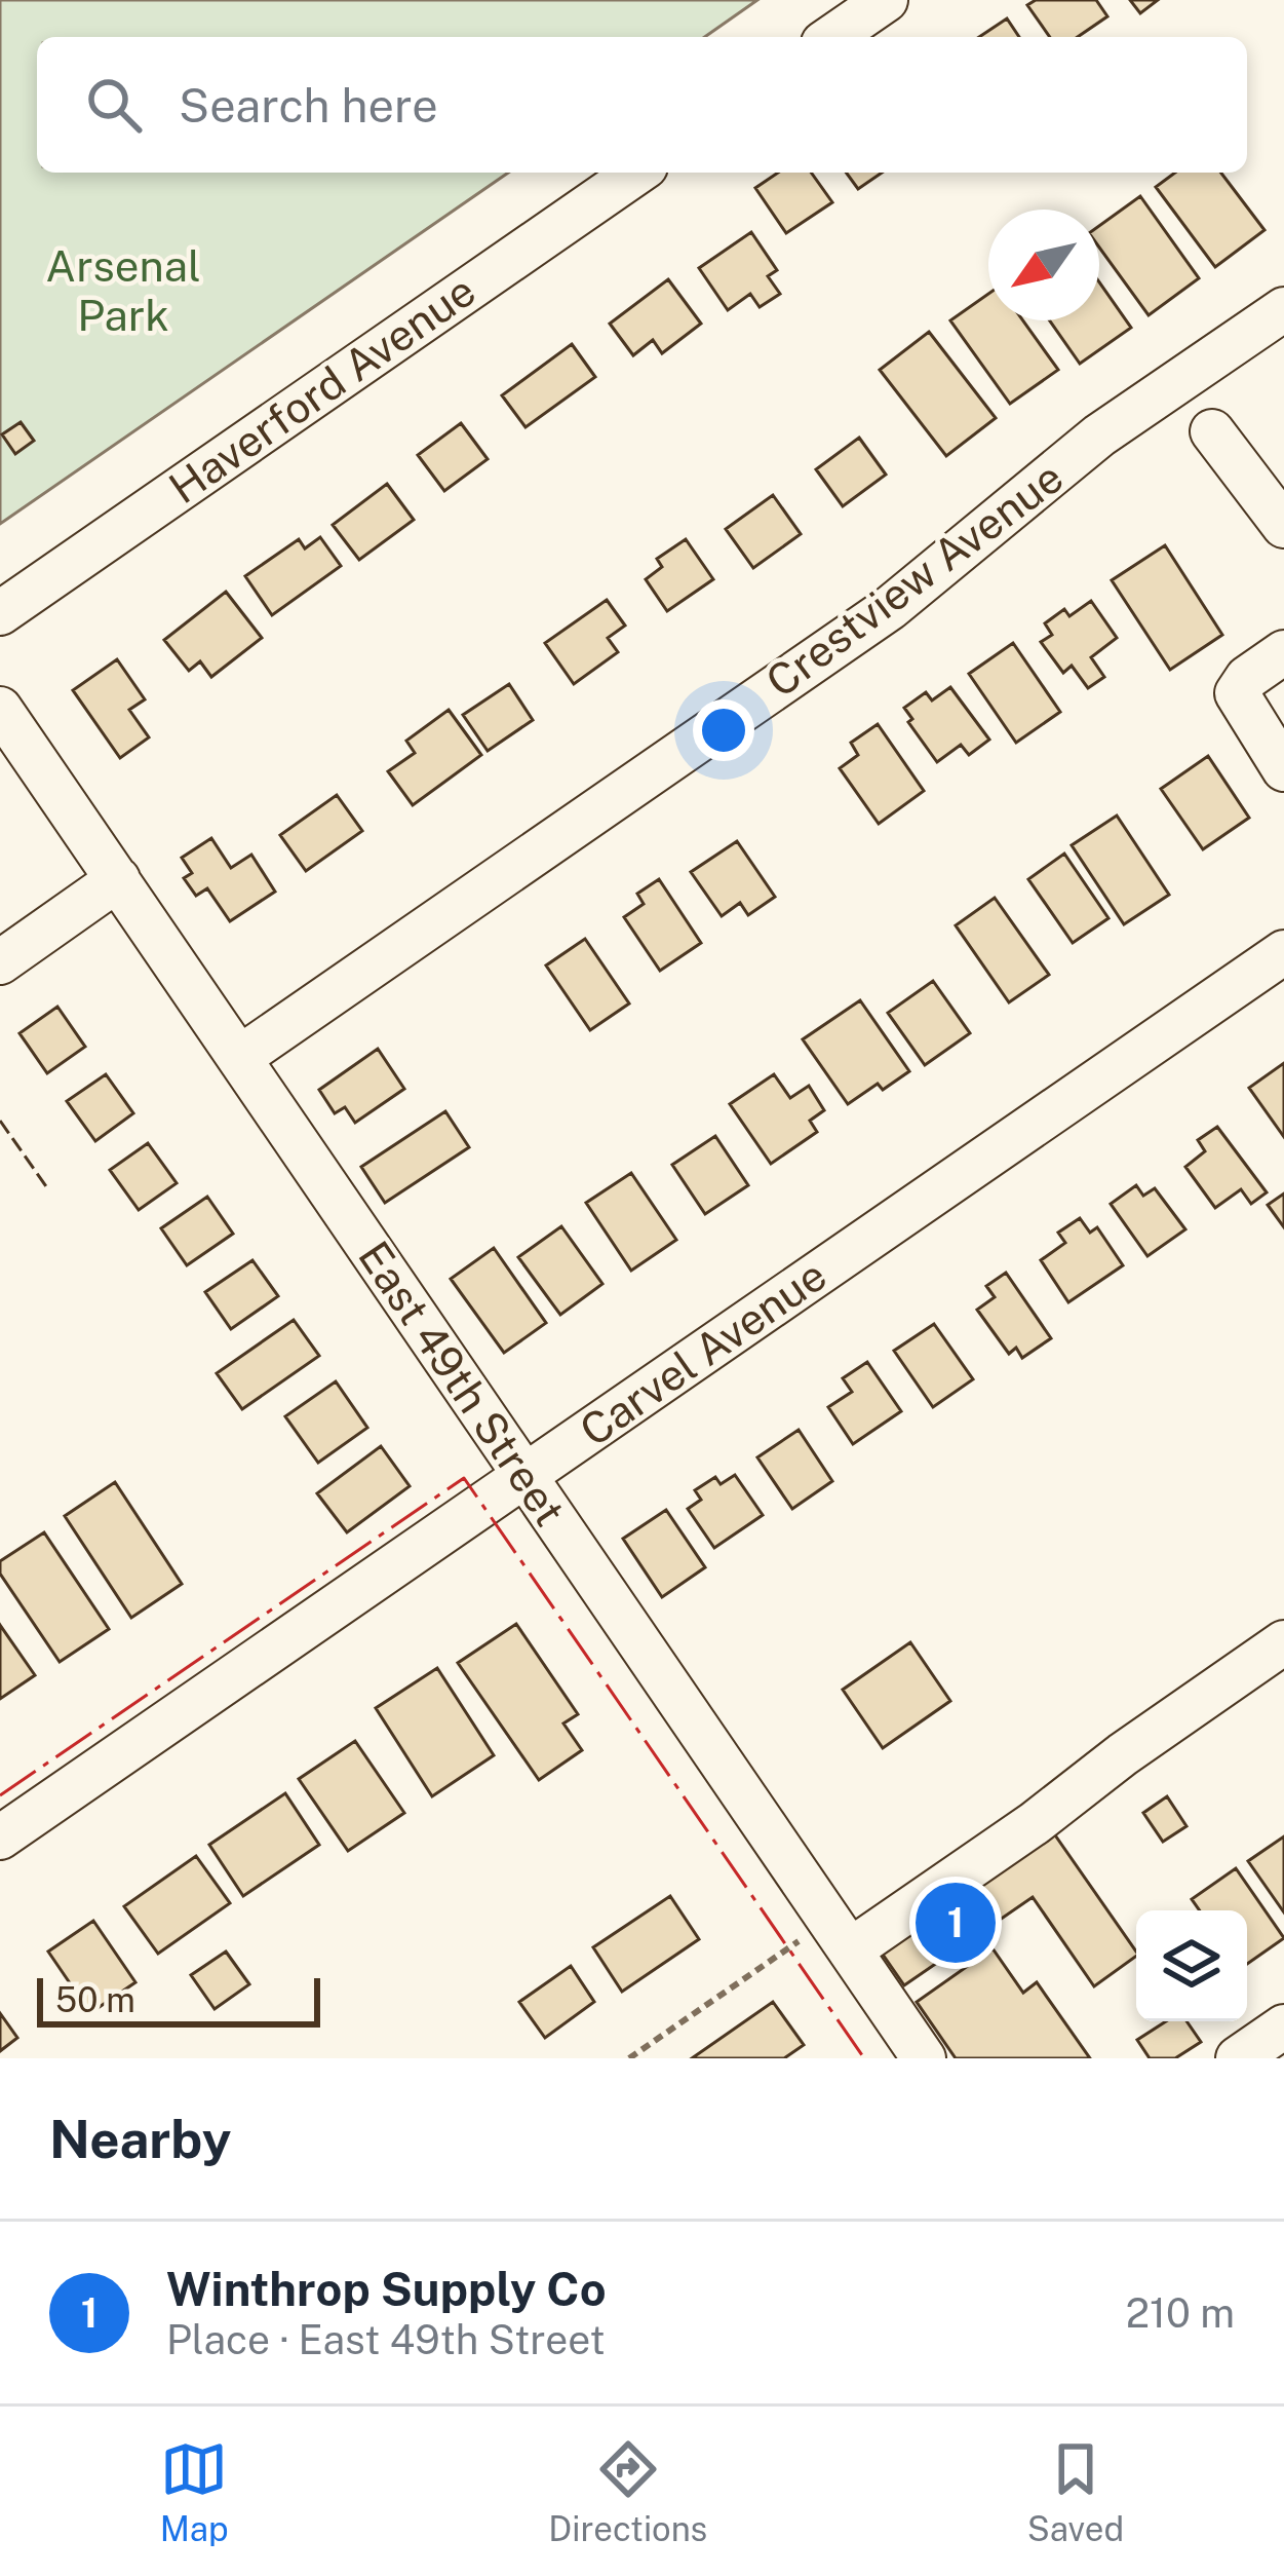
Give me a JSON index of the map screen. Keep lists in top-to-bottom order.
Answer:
{
  "streets": {
    "street": [
      "Haverford Avenue",
      "Crestview Avenue",
      "Carvel Avenue",
      "East 49th Street"
    ]
  },
  "crossings": [
    ["Crestview Avenue", "East 49th Street"],
    ["Carvel Avenue", "East 49th Street"]
  ],
  "parks": ["Arsenal Park"],
  "scale_bar": "50 m",
  "north": "bottom left",
  "page": {
    "search": "Search here",
    "pins": "1",
    "scale": "50 m",
    "heading": "Nearby",
    "list": [
      {
        "mark": "1",
        "name": "Winthrop Supply Co",
        "note": "Place · East 49th Street",
        "value": "210 m"
      }
    ],
    "nav": ["Map", "Directions", "Saved"]
  }
}
